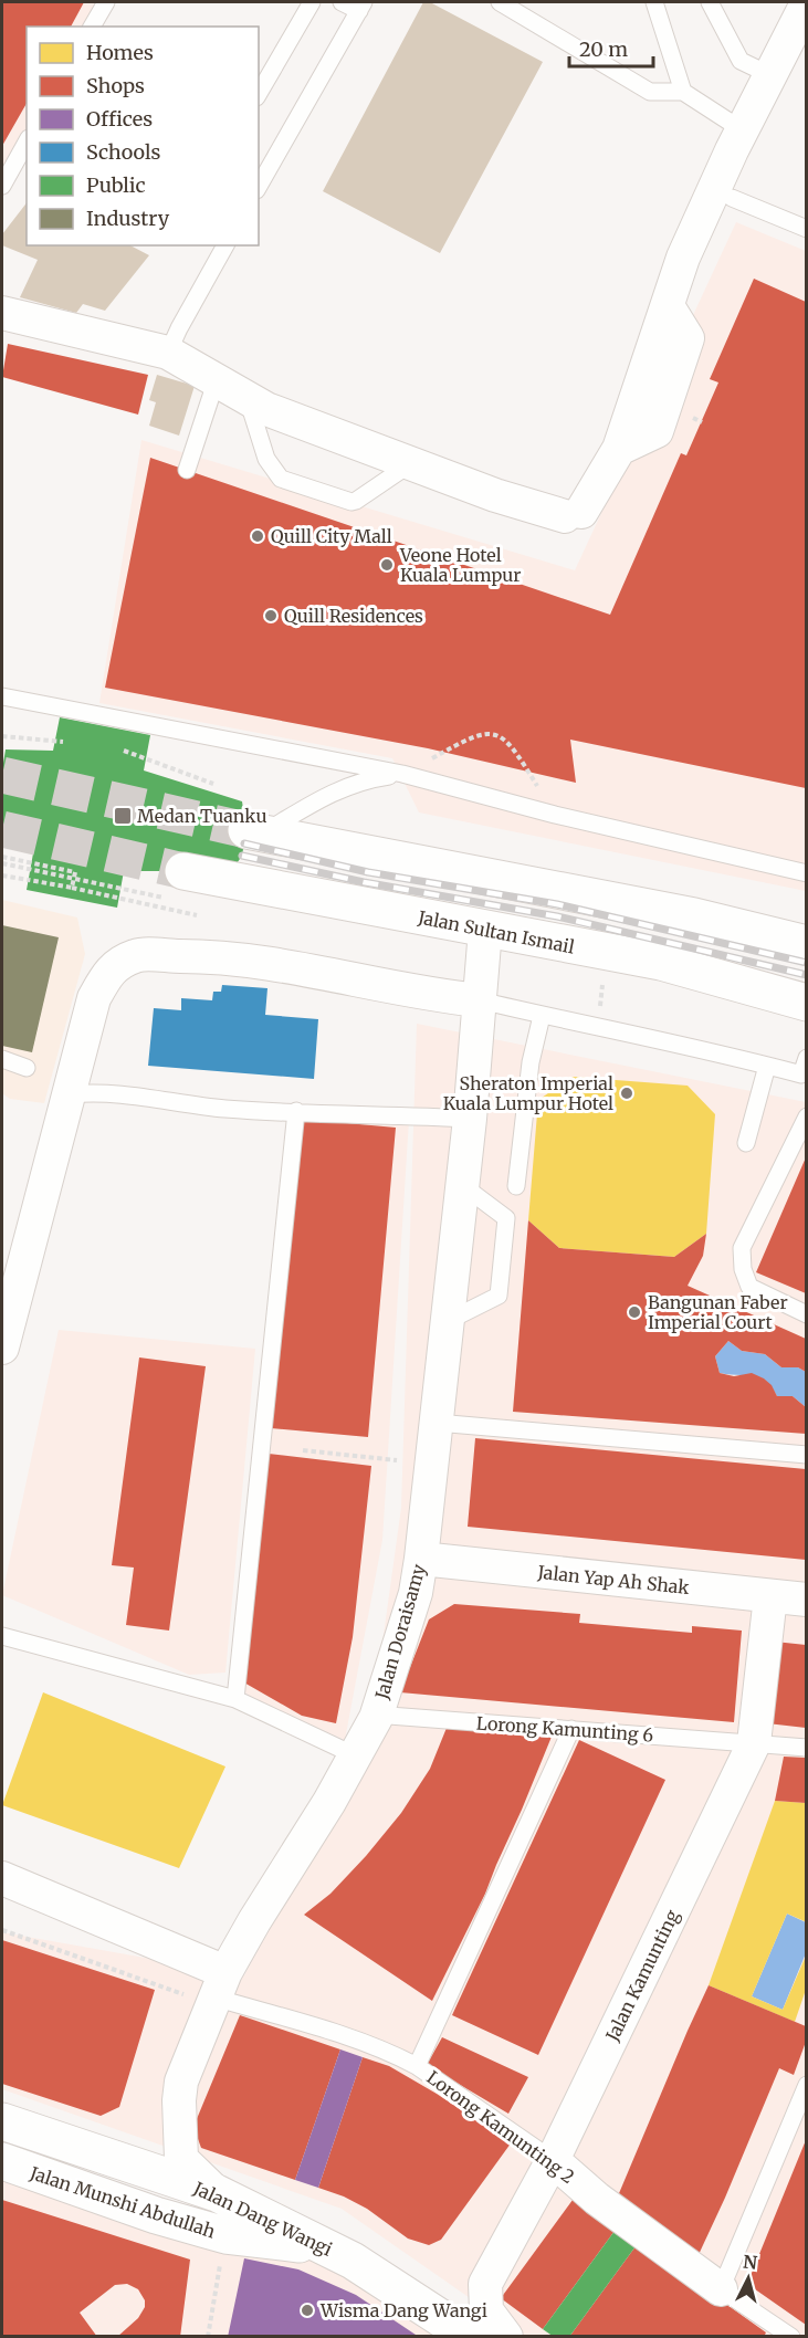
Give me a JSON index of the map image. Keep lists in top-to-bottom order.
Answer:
{
  "streets": {
    "main road": ["Jalan Sultan Ismail", "Jalan Munshi Abdullah", "Jalan Dang Wangi"],
    "street": [
      "Jalan Yap Ah Shak",
      "Jalan Doraisamy",
      "Jalan Kamunting",
      "Lorong Kamunting 2"
    ],
    "lane": ["Lorong Kamunting 6"]
  },
  "crossings": [
    ["Jalan Sultan Ismail", "Jalan Doraisamy"],
    ["Jalan Yap Ah Shak", "Jalan Doraisamy"],
    ["Jalan Yap Ah Shak", "Jalan Kamunting"],
    ["Jalan Doraisamy", "Lorong Kamunting 6"],
    ["Jalan Doraisamy", "Lorong Kamunting 2"],
    ["Jalan Doraisamy", "Jalan Dang Wangi"],
    ["Lorong Kamunting 6", "Jalan Kamunting"],
    ["Jalan Kamunting", "Lorong Kamunting 2"],
    ["Jalan Munshi Abdullah", "Jalan Dang Wangi"]
  ],
  "places": {
    "other": [
      "Quill City Mall",
      "Veone Hotel Kuala Lumpur",
      "Quill Residences",
      "Sheraton Imperial Kuala Lumpur Hotel",
      "Bangunan Faber Imperial Court",
      "Wisma Dang Wangi"
    ],
    "transit": ["Medan Tuanku"]
  },
  "legend": [
    "Homes",
    "Shops",
    "Offices",
    "Schools",
    "Public",
    "Industry"
  ],
  "scale_bar": "20 m",
  "north": "top"
}
